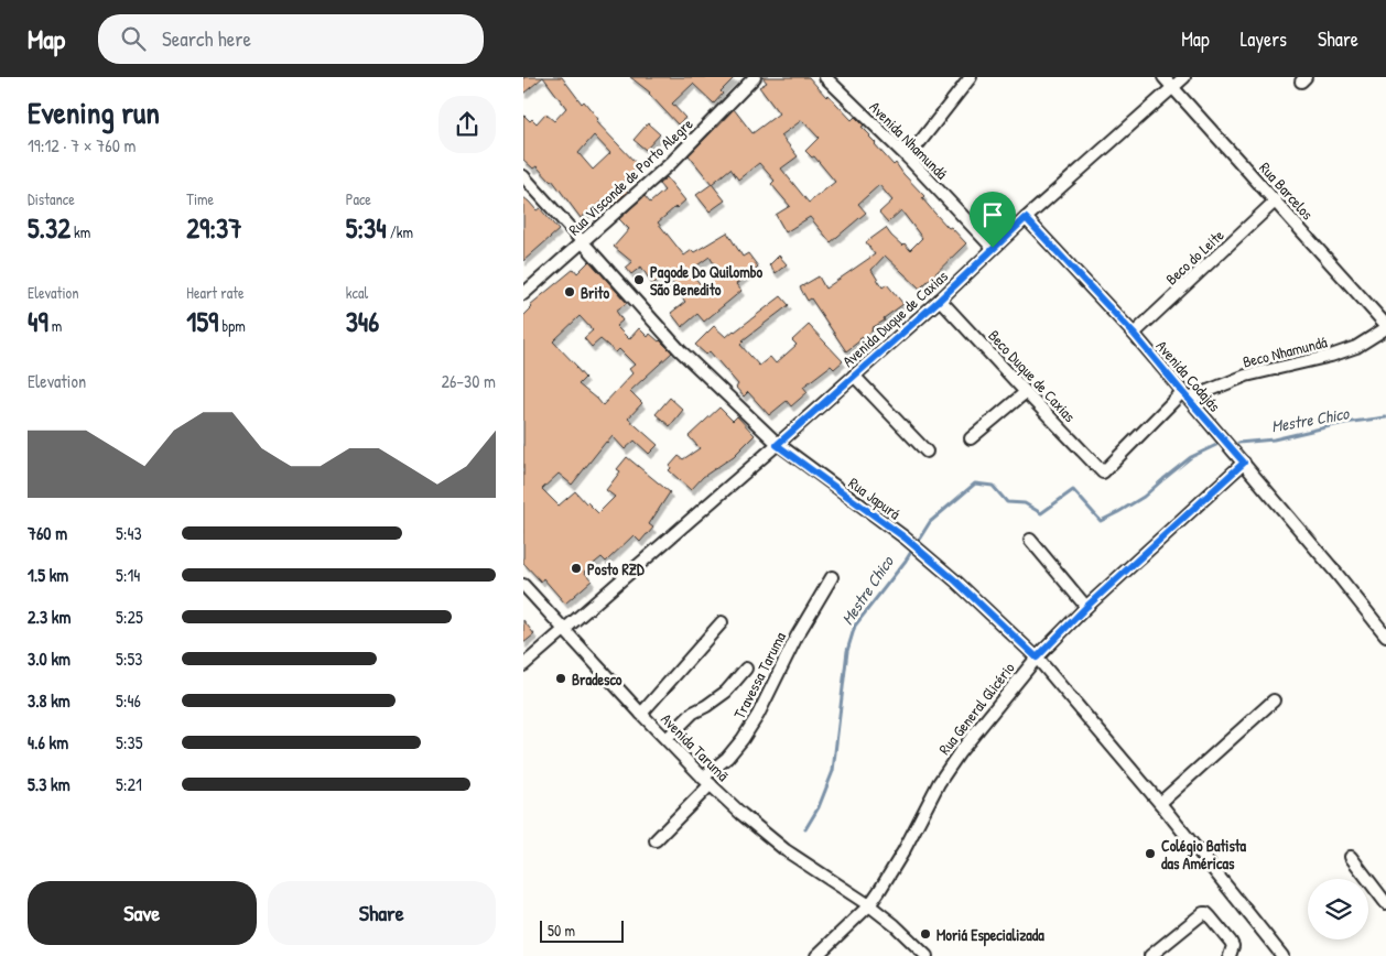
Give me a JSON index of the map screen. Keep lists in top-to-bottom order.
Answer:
{
  "streets": {
    "street": [
      "Avenida Nhamundá",
      "Rua Visconde de Porto Alegre",
      "Rua Barcelos",
      "Beco do Leite",
      "Avenida Duque de Caxias",
      "Beco Nhamundá",
      "Beco Duque de Caxias",
      "Avenida Codajás",
      "Rua Japurá",
      "Travessa Taruma",
      "Rua General Glicério",
      "Avenida Tarumã"
    ]
  },
  "crossings": [
    ["Avenida Nhamundá", "Avenida Duque de Caxias"],
    ["Rua Visconde de Porto Alegre", "Rua Japurá"],
    ["Rua Barcelos", "Beco do Leite"],
    ["Rua Barcelos", "Avenida Duque de Caxias"],
    ["Rua Barcelos", "Beco Nhamundá"],
    ["Beco do Leite", "Avenida Codajás"],
    ["Avenida Duque de Caxias", "Beco Duque de Caxias"],
    ["Avenida Duque de Caxias", "Avenida Codajás"],
    ["Avenida Duque de Caxias", "Rua Japurá"],
    ["Avenida Duque de Caxias", "Avenida Tarumã"],
    ["Beco Nhamundá", "Beco Duque de Caxias"],
    ["Beco Nhamundá", "Avenida Codajás"],
    ["Beco Duque de Caxias", "Avenida Codajás"],
    ["Avenida Codajás", "Rua General Glicério"],
    ["Rua Japurá", "Rua General Glicério"],
    ["Travessa Taruma", "Avenida Tarumã"],
    ["Rua General Glicério", "Avenida Tarumã"]
  ],
  "water": ["Mestre Chico"],
  "places": [
    "Pagode Do Quilombo São Benedito",
    "Brito",
    "Posto RZD",
    "Bradesco",
    "Colégio Batista das Américas",
    "Moriá Especializada"
  ],
  "scale_bar": "50 m",
  "page": {
    "header": "Map",
    "search": "Search here",
    "nav": ["Map", "Layers", "Share"],
    "heading": ["Evening run", "19:12 · 7 × 760 m"],
    "stats": [
      ["Distance", "5.32 km"],
      ["Time", "29:37"],
      ["Pace", "5:34 /km"],
      ["Elevation", "49 m"],
      ["Heart rate", "159 bpm"],
      ["kcal", "346"]
    ],
    "chart": ["Elevation", "26–30 m"],
    "list": [
      {
        "name": "760 m",
        "note": "5:43"
      },
      {
        "name": "1.5 km",
        "note": "5:14"
      },
      {
        "name": "2.3 km",
        "note": "5:25"
      },
      {
        "name": "3.0 km",
        "note": "5:53"
      },
      {
        "name": "3.8 km",
        "note": "5:46"
      },
      {
        "name": "4.6 km",
        "note": "5:35"
      },
      {
        "name": "5.3 km",
        "note": "5:21"
      }
    ],
    "buttons": ["Save", "Share"],
    "scale": "50 m"
  }
}
